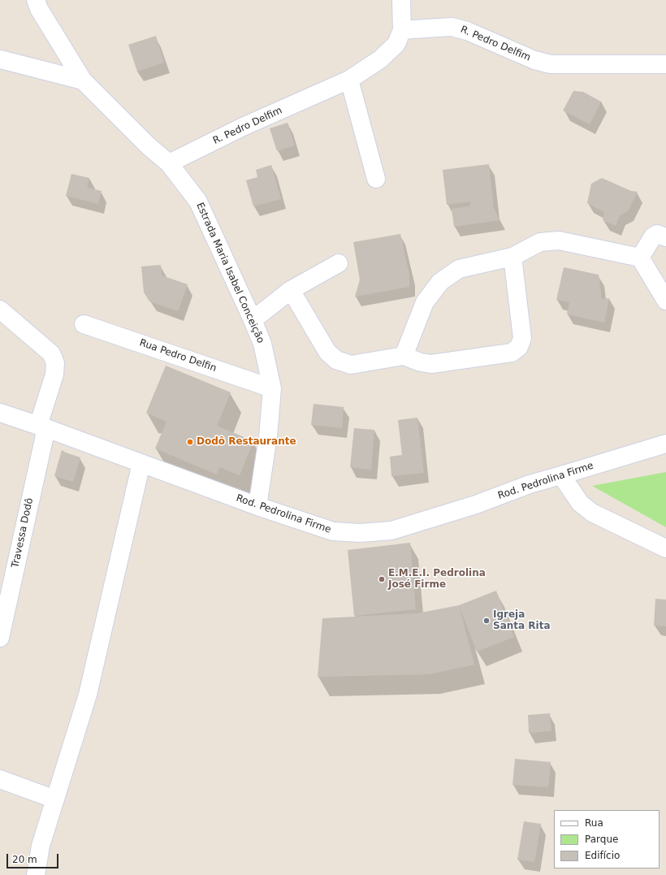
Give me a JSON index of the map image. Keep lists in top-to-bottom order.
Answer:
{
  "streets": {
    "street": [
      "R. Pedro Delfim",
      "Estrada Maria Isabel Conceição",
      "Rua Pedro Delfin",
      "Rod. Pedrolina Firme",
      "Travessa Dodô"
    ]
  },
  "crossings": [
    ["R. Pedro Delfim", "Estrada Maria Isabel Conceição"],
    ["Estrada Maria Isabel Conceição", "Rua Pedro Delfin"],
    ["Estrada Maria Isabel Conceição", "Rod. Pedrolina Firme"],
    ["Rod. Pedrolina Firme", "Travessa Dodô"]
  ],
  "places": ["Dodô Restaurante", "E.M.E.I. Pedrolina José Firme", "Igreja Santa Rita"],
  "legend": ["Rua", "Parque", "Edifício"],
  "scale_bar": "20 m"
}
